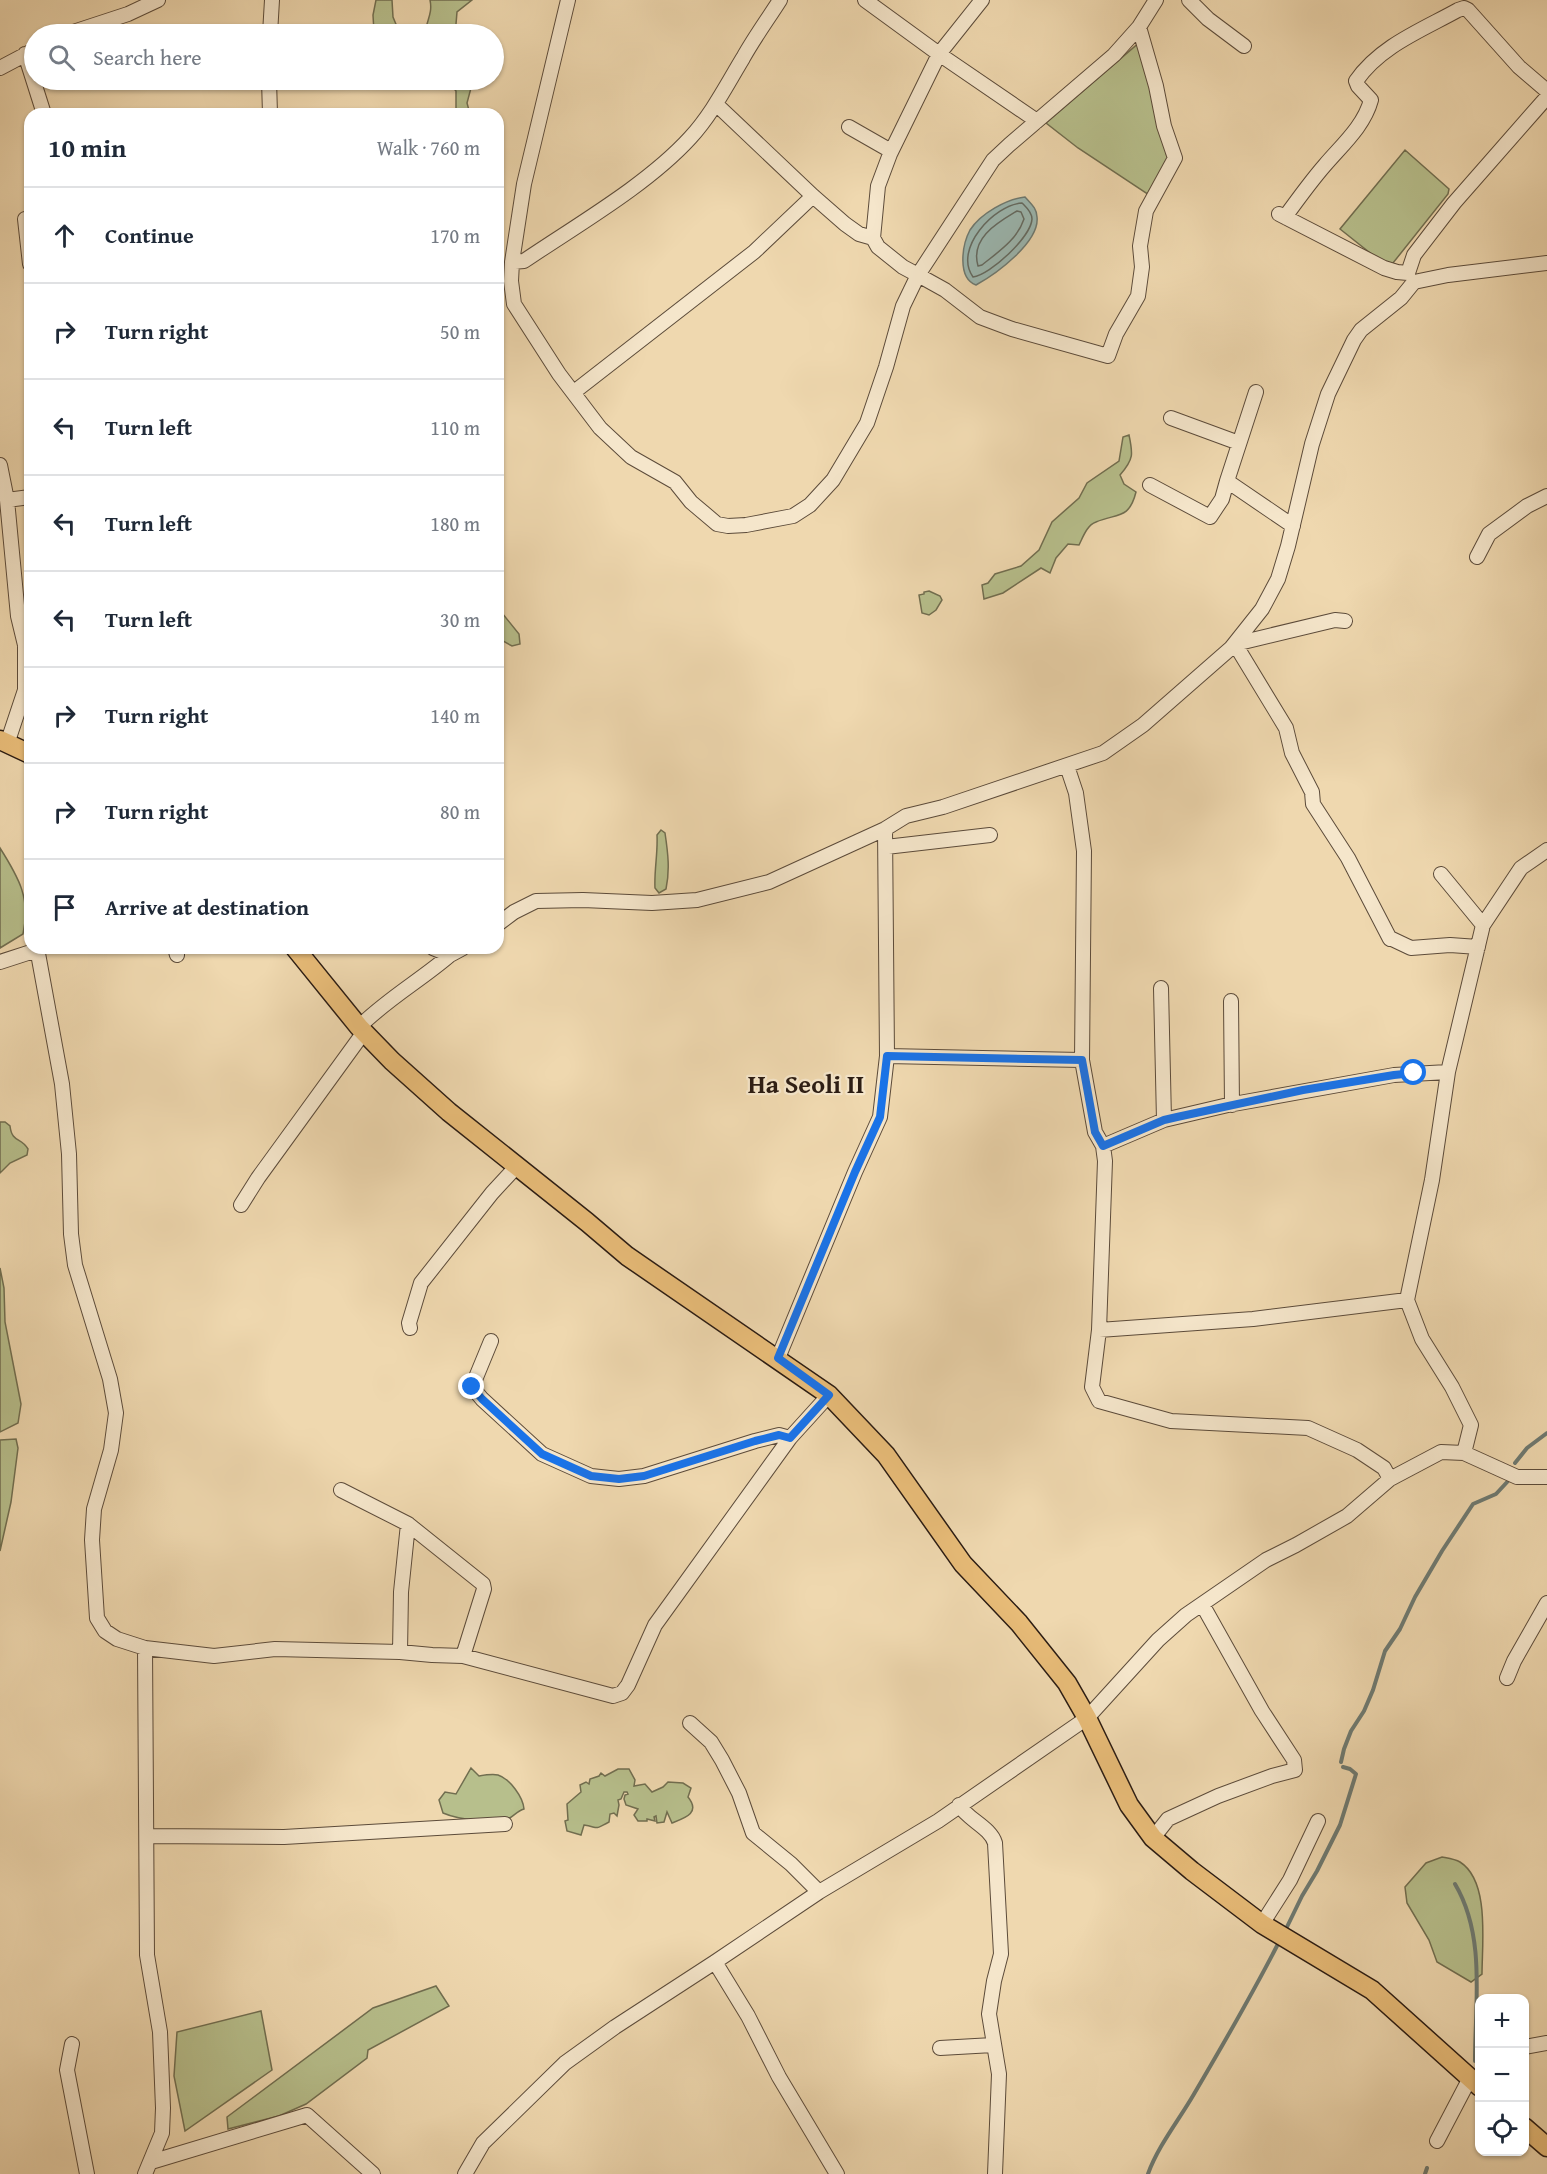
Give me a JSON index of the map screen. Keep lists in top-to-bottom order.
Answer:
{
  "districts": ["Ha Seoli II"],
  "page": {
    "search": "Search here",
    "heading": ["10 min", "Walk · 760 m"],
    "list": [
      ["Continue", "170 m"],
      ["Turn right", "50 m"],
      ["Turn left", "110 m"],
      ["Turn left", "180 m"],
      ["Turn left", "30 m"],
      ["Turn right", "140 m"],
      ["Turn right", "80 m"],
      "Arrive at destination"
    ],
    "map_buttons": ["+", "−"]
  }
}
